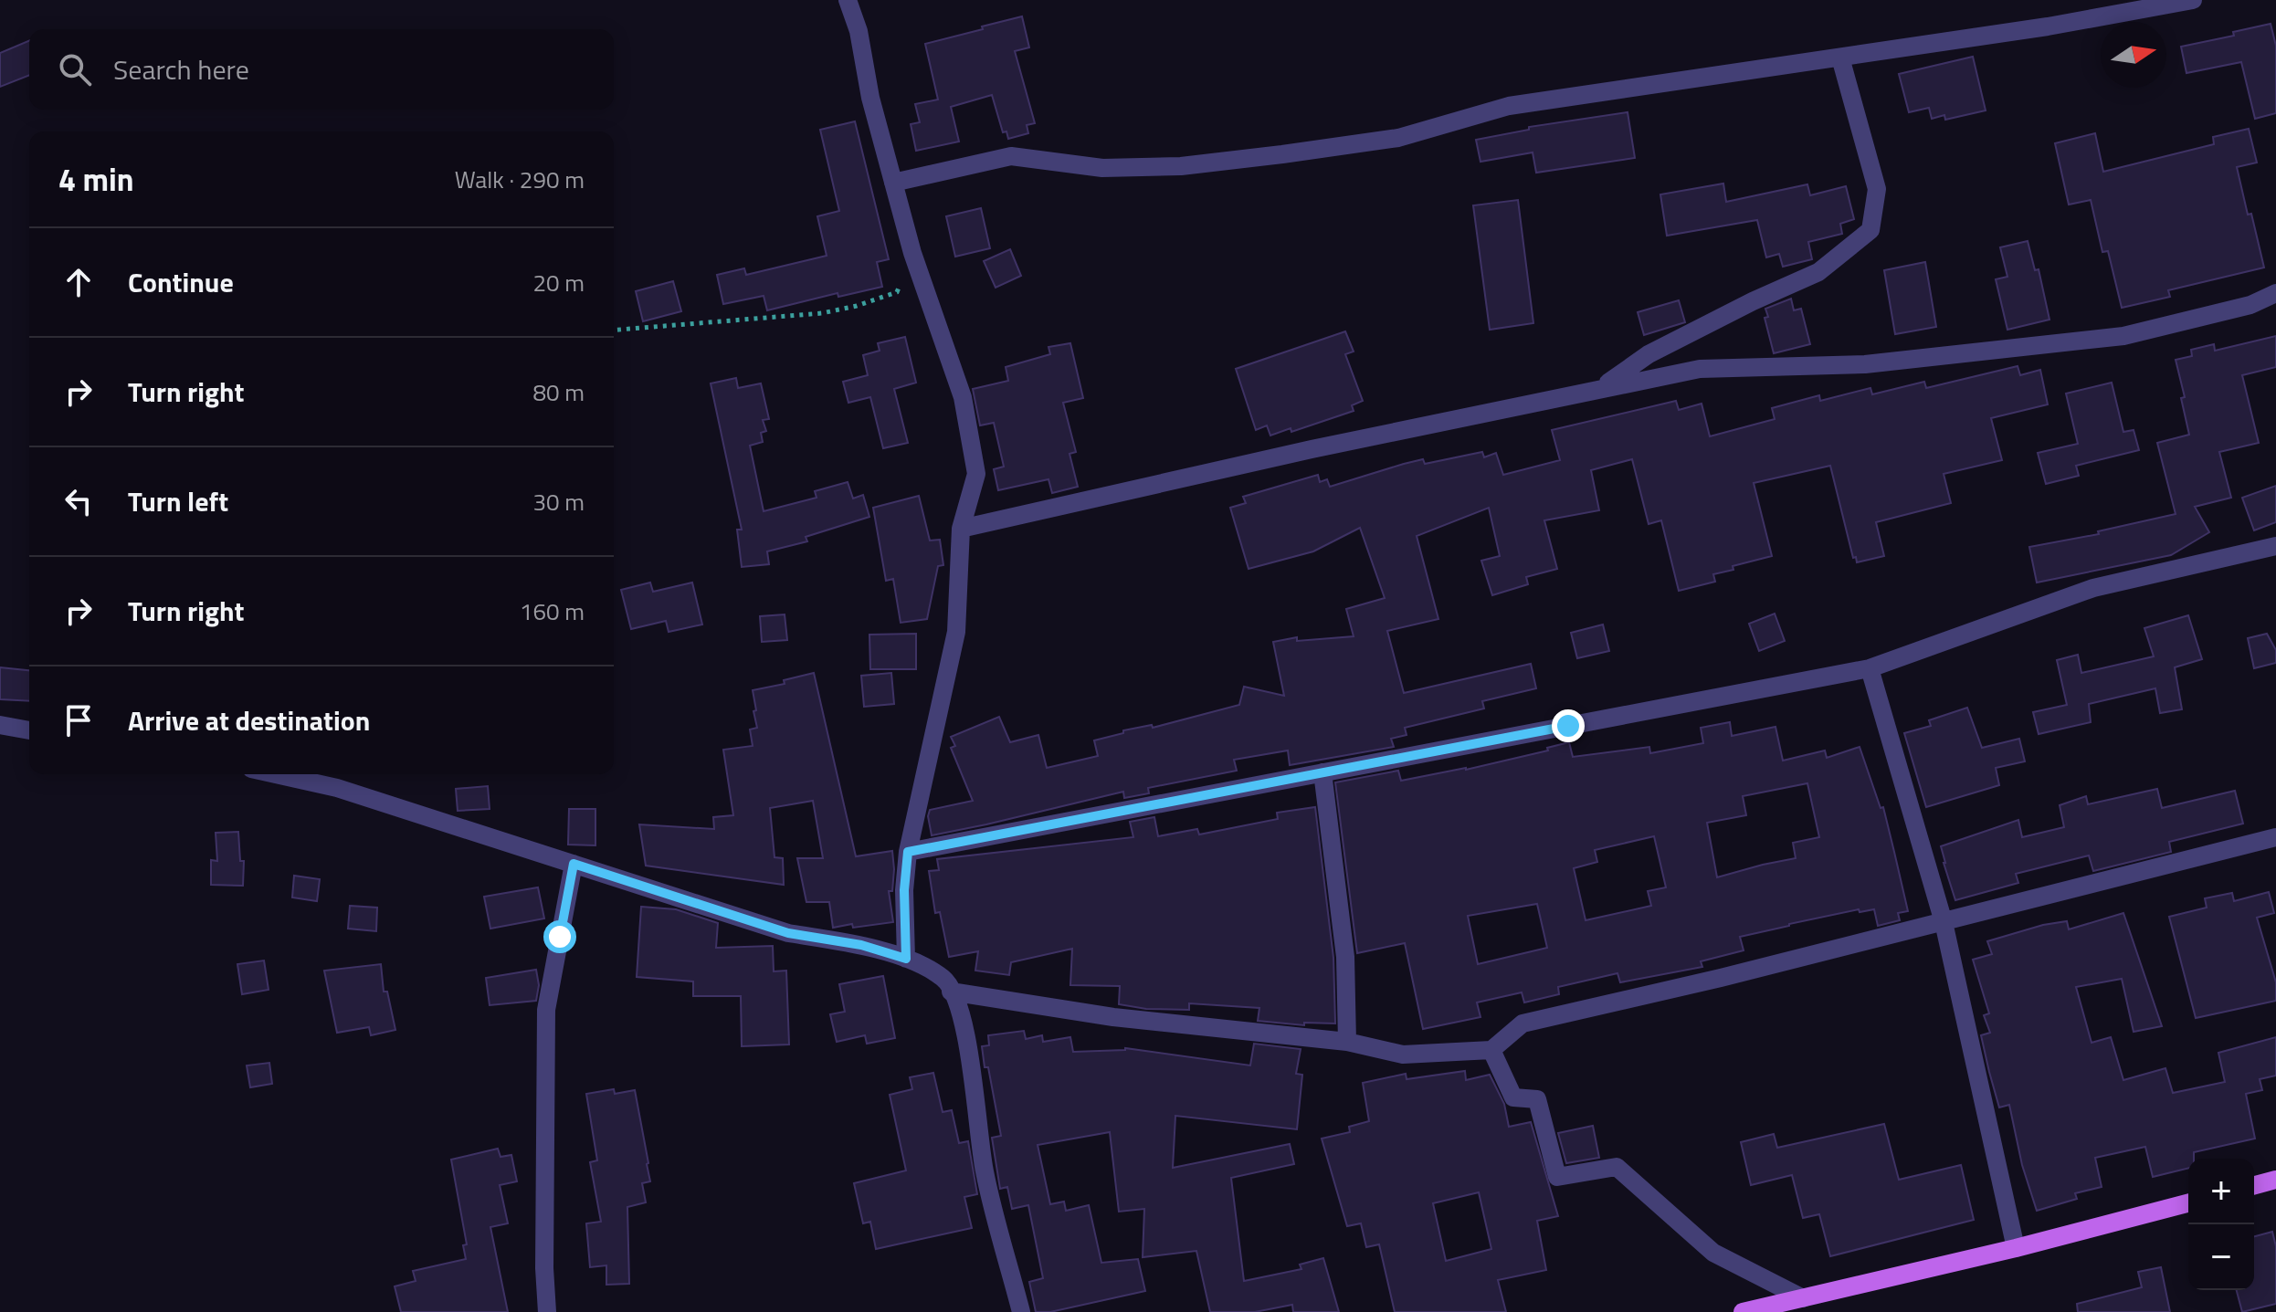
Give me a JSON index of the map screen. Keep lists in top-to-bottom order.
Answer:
{
  "north": "right",
  "page": {
    "search": "Search here",
    "heading": ["4 min", "Walk · 290 m"],
    "list": [
      ["Continue", "20 m"],
      ["Turn right", "80 m"],
      ["Turn left", "30 m"],
      ["Turn right", "160 m"],
      "Arrive at destination"
    ],
    "map_buttons": ["+", "−"]
  }
}
